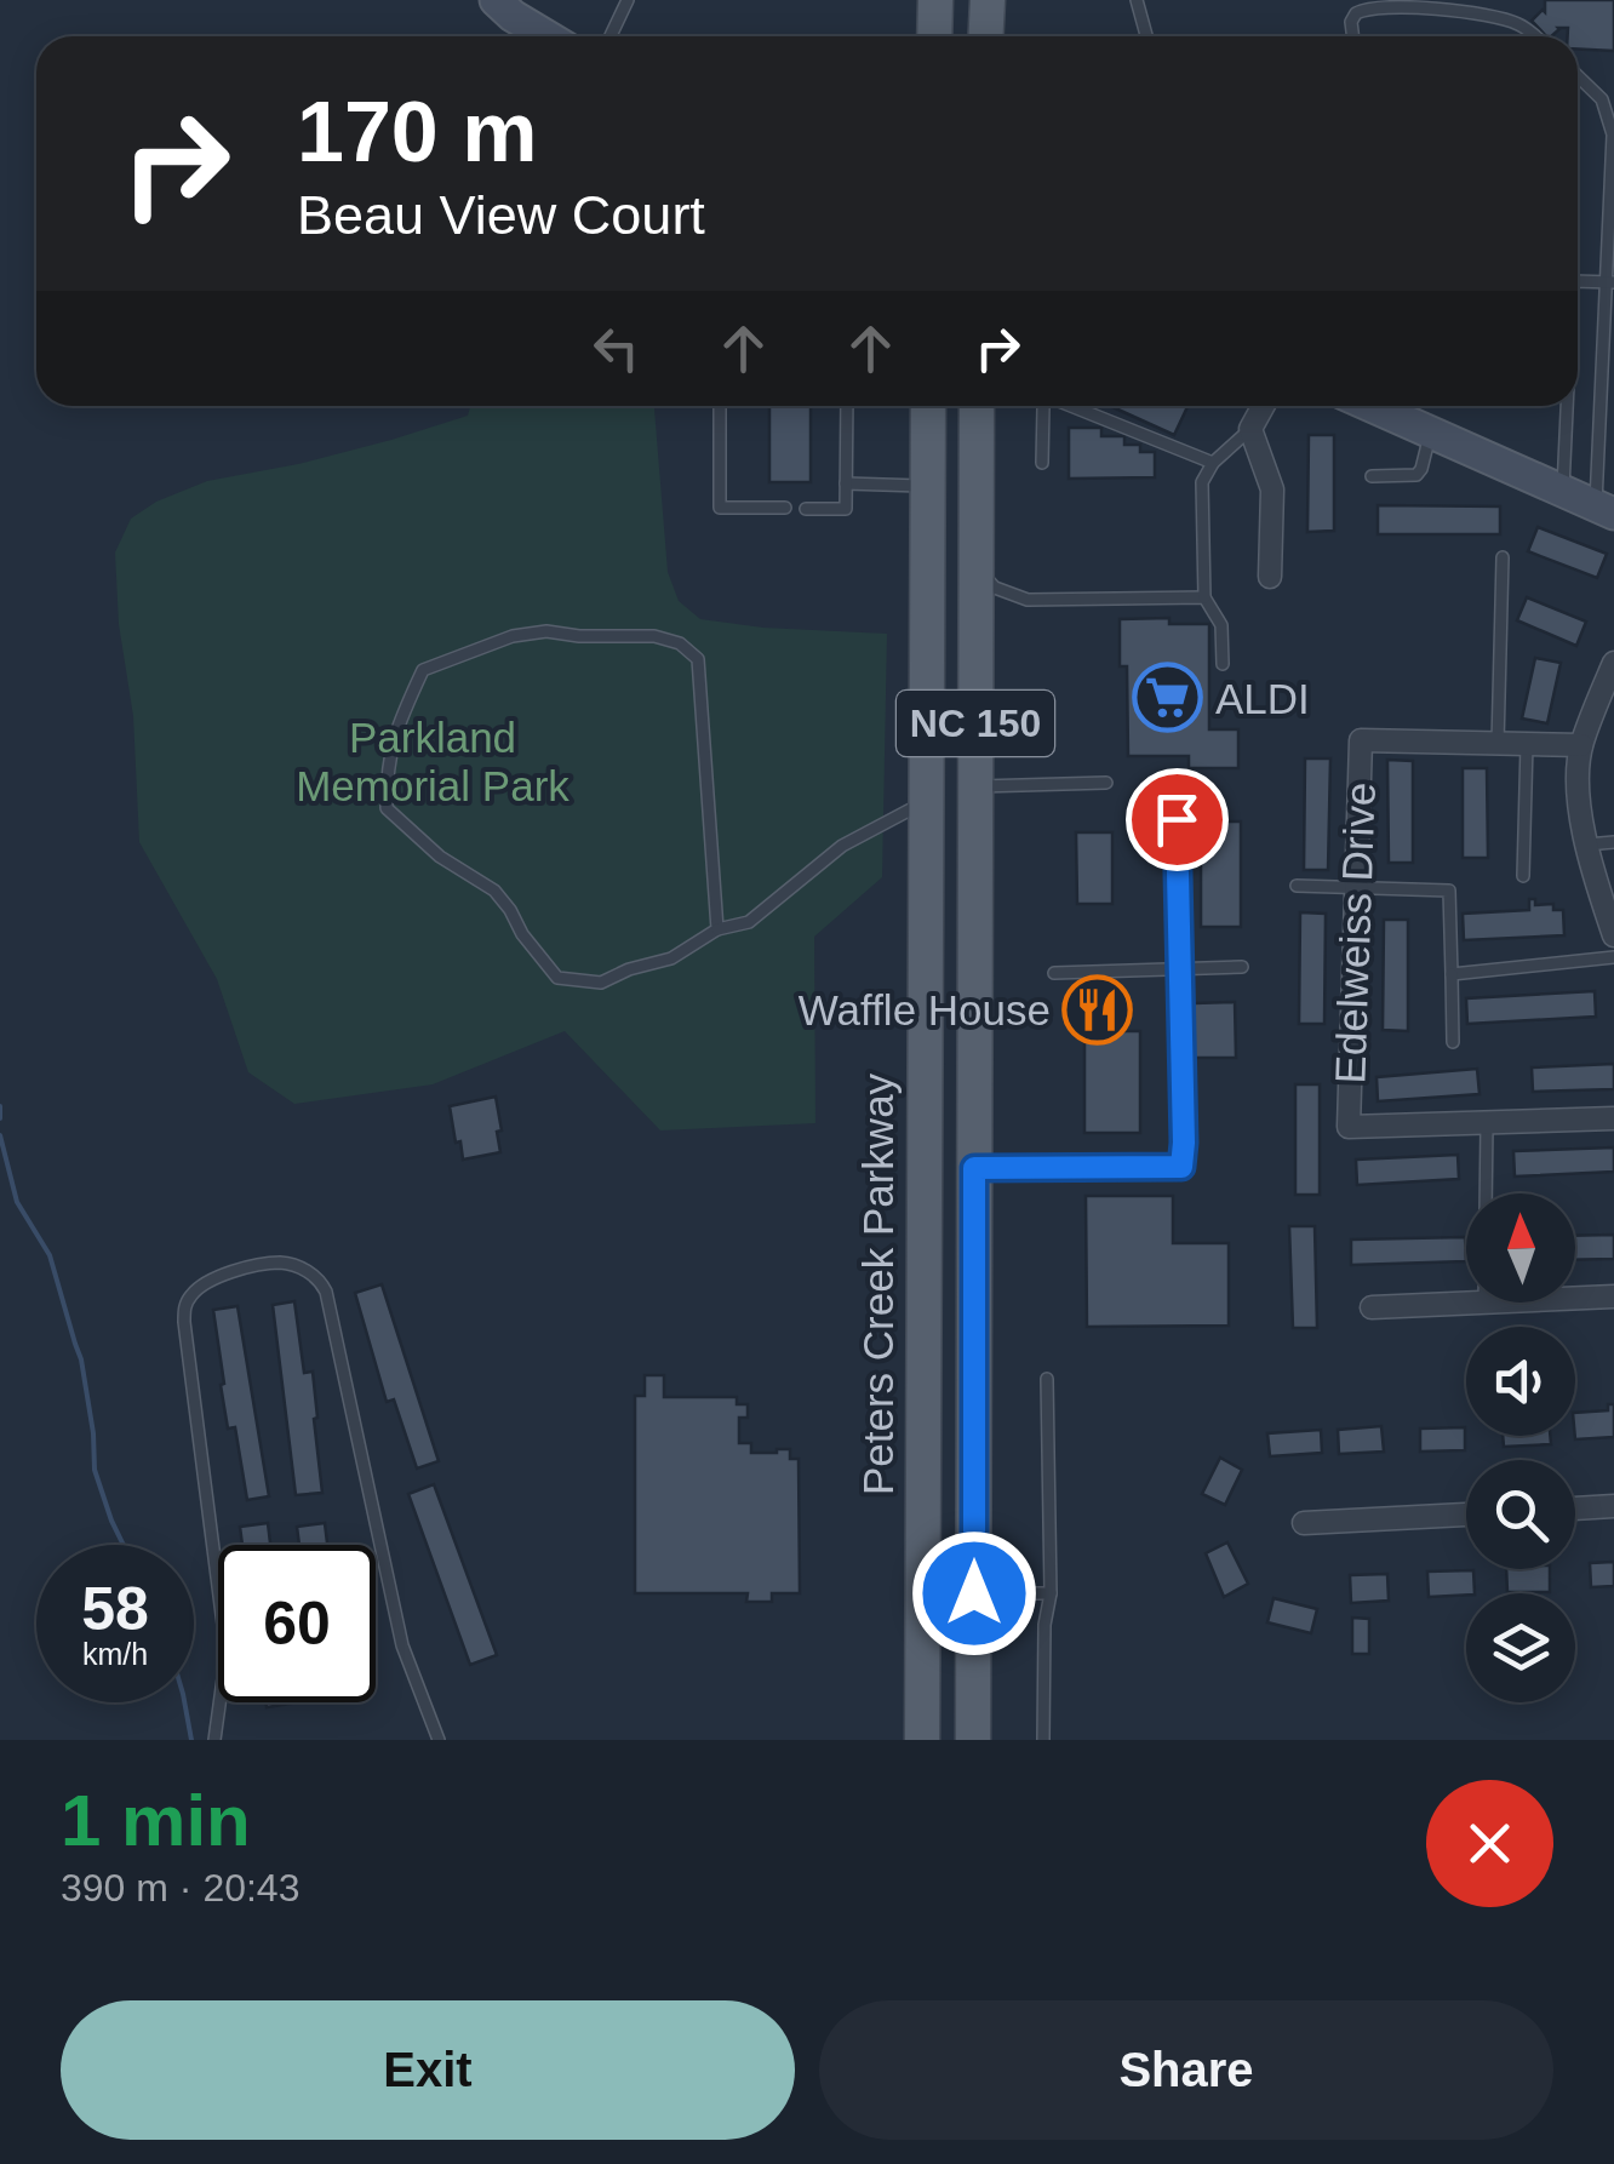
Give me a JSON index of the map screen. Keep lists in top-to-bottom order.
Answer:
{
  "streets": {
    "main road": ["NC 150", "Peters Creek Parkway"],
    "street": ["Edelweiss Drive"]
  },
  "parks": ["Parkland Memorial Park"],
  "places": {
    "supermarket": ["ALDI"],
    "restaurant": ["Waffle House"]
  },
  "north": "top",
  "page": {
    "turn": ["170 m", "Beau View Court"],
    "speed": "58 km/h",
    "limit": "60",
    "heading": ["1 min", "390 m · 20:43"],
    "buttons": ["Exit", "Share"]
  }
}
